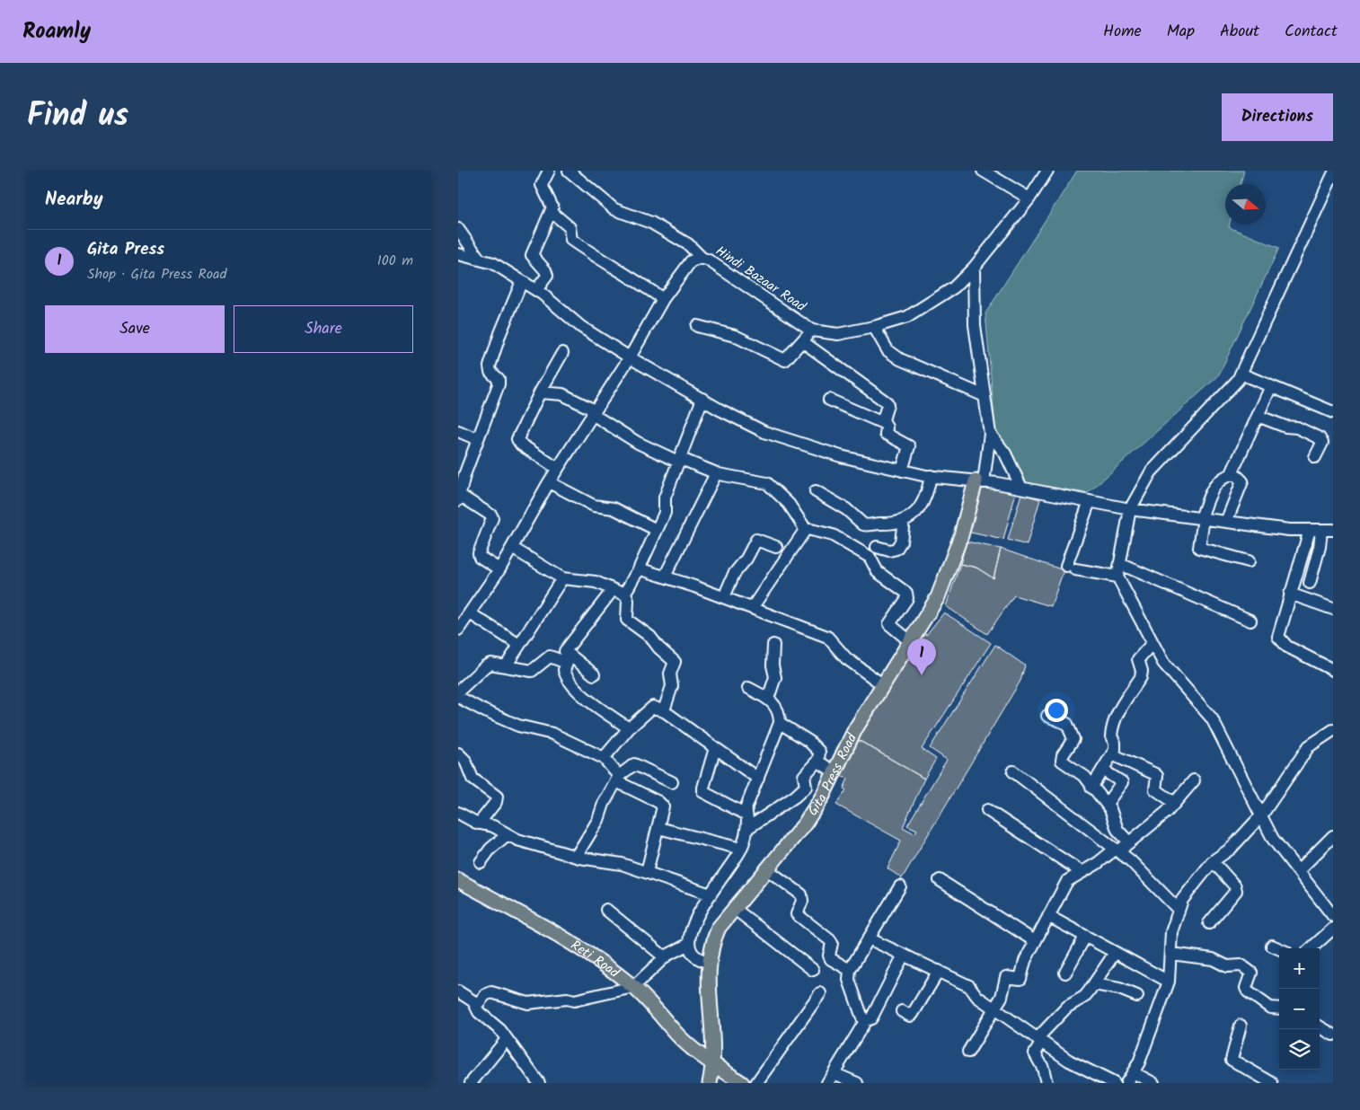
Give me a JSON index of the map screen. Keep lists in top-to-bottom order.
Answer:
{
  "streets": {
    "main road": ["Gita Press Road", "Reti Road"],
    "street": ["Hindi Bazaar Road"]
  },
  "crossings": [
    ["Gita Press Road", "Reti Road"]
  ],
  "north": "right",
  "page": {
    "header": "Roamly",
    "nav": [
      "Home",
      "Map",
      "About",
      "Contact"
    ],
    "title": "Find us",
    "buttons": [
      "Directions",
      ["Save", "Share"]
    ],
    "heading": "Nearby",
    "list": [
      {
        "mark": "1",
        "name": "Gita Press",
        "note": "Shop · Gita Press Road",
        "value": "100 m"
      }
    ],
    "pins": "1",
    "map_buttons": ["+", "−"]
  }
}
